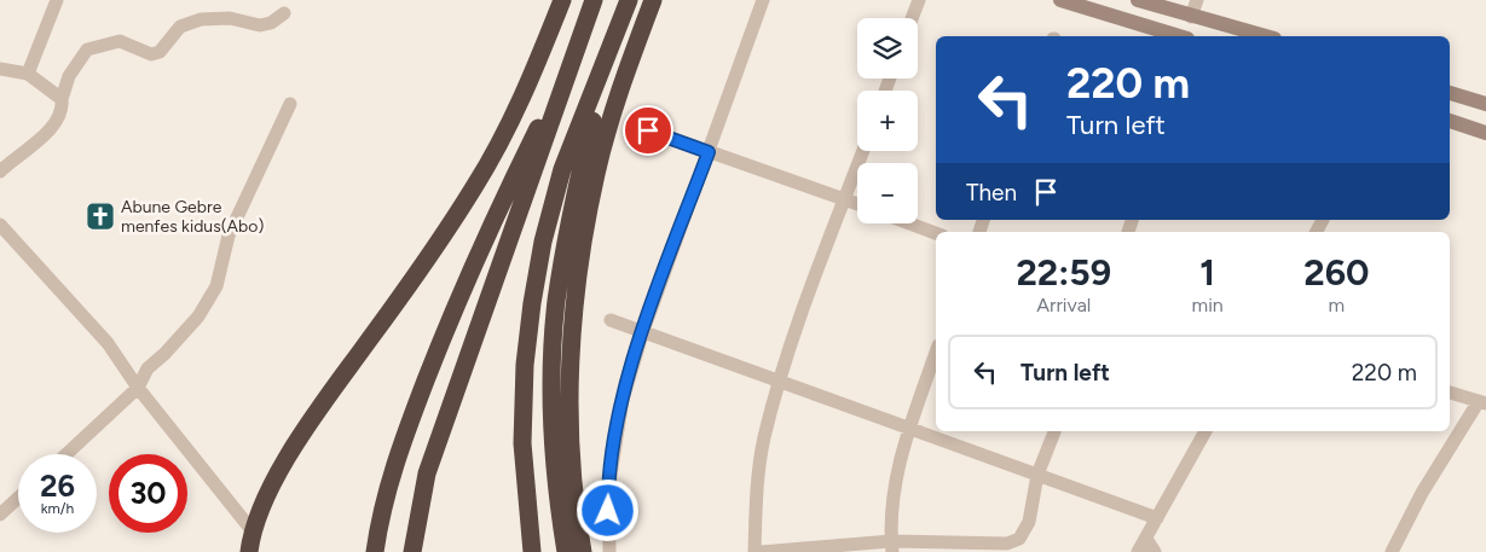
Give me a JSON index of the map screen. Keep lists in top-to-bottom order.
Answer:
{
  "places": {
    "church": ["Abune Gebre menfes kidus(Abo)"]
  },
  "page": {
    "map_buttons": ["+", "−"],
    "turn": ["220 m", "Turn left"],
    "then": "Then",
    "eta": [
      "22:59",
      "Arrival",
      "1",
      "min",
      "260",
      "m"
    ],
    "list": [
      {
        "name": "Turn left",
        "value": "220 m"
      }
    ],
    "speed": "26 km/h",
    "limit": "30"
  }
}
